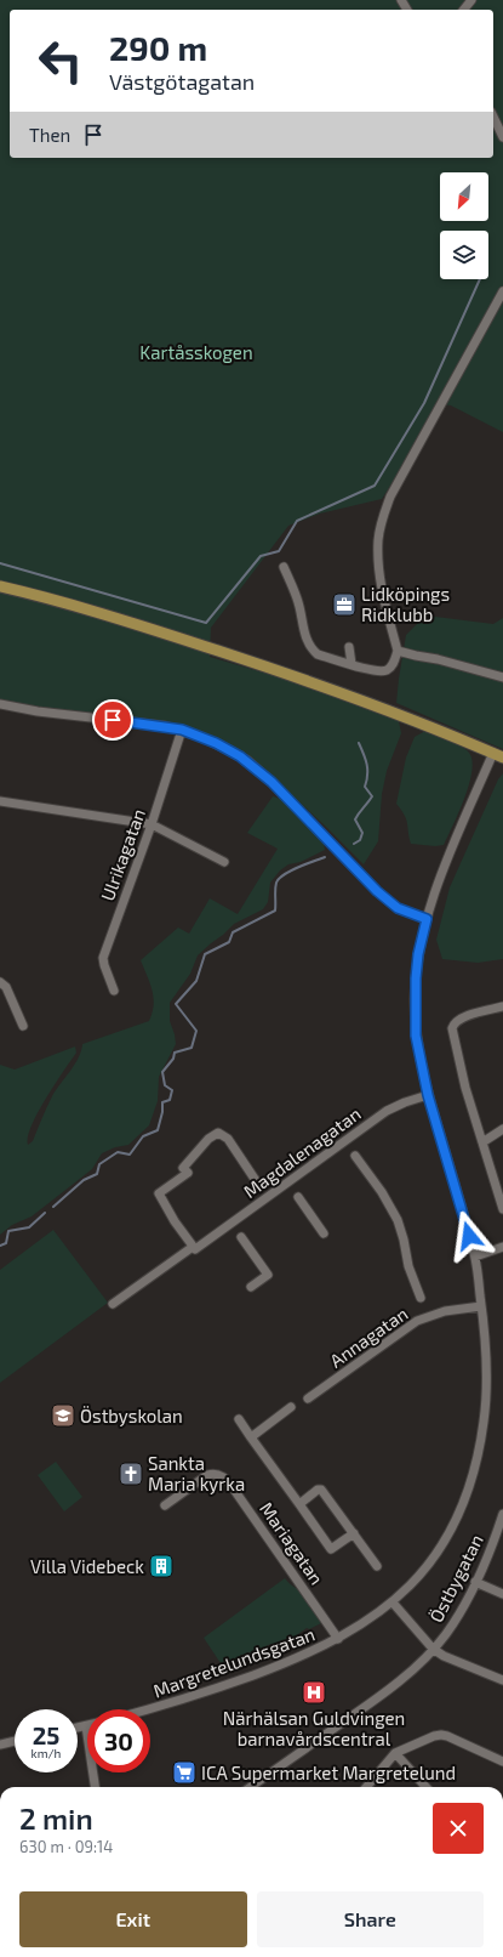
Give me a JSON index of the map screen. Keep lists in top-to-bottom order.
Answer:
{
  "streets": {
    "street": [
      "Ulrikagatan",
      "Magdalenagatan",
      "Annagatan",
      "Mariagatan",
      "Östbygatan",
      "Margretelundsgatan"
    ]
  },
  "crossings": [
    ["Magdalenagatan", "Margretelundsgatan"],
    ["Annagatan", "Margretelundsgatan"],
    ["Mariagatan", "Margretelundsgatan"]
  ],
  "parks": ["Kartåsskogen"],
  "places": {
    "office": ["Lidköpings Ridklubb"],
    "school or university": ["Östbyskolan"],
    "church": ["Sankta Maria kyrka"],
    "building": ["Villa Videbeck"],
    "hospital": ["Närhälsan Guldvingen barnavårdscentral"],
    "supermarket": ["ICA Supermarket Margretelund"]
  },
  "north": "bottom left",
  "page": {
    "turn": ["290 m", "Västgötagatan"],
    "then": "Then",
    "speed": "25 km/h",
    "limit": "30",
    "heading": ["2 min", "630 m · 09:14"],
    "buttons": ["Exit", "Share"]
  }
}
